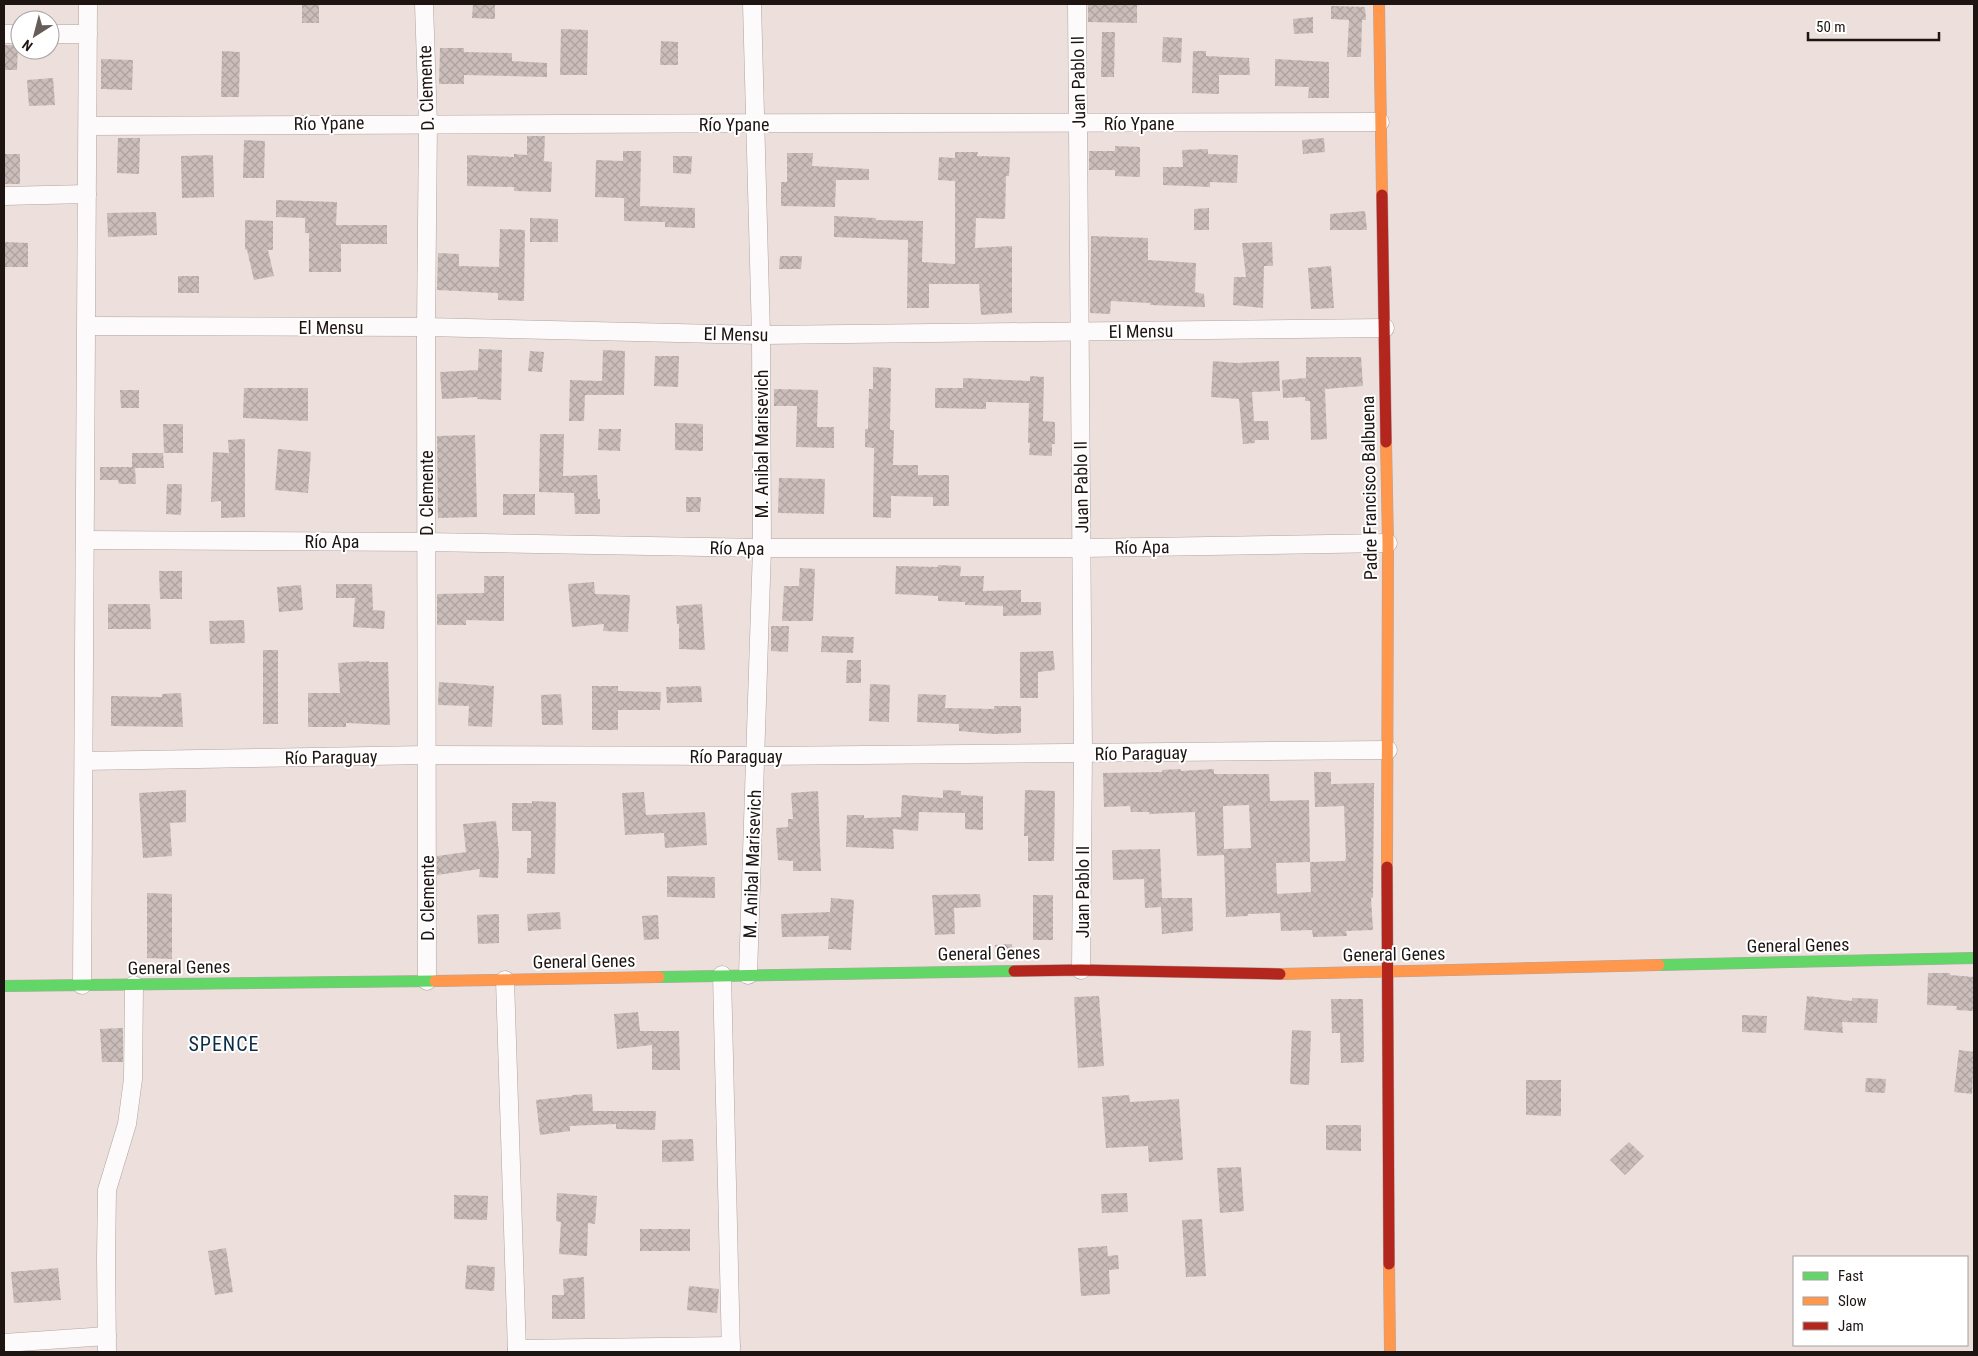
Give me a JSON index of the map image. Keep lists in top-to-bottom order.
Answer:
{
  "streets": {
    "street": [
      "Juan Pablo II",
      "D. Clemente",
      "Río Ypane",
      "El Mensu",
      "M. Anibal Marisevich",
      "Padre Francisco Balbuena",
      "Río Apa",
      "Río Paraguay",
      "General Genes"
    ]
  },
  "crossings": [
    ["Juan Pablo II", "Río Ypane"],
    ["Juan Pablo II", "El Mensu"],
    ["Juan Pablo II", "Río Apa"],
    ["Juan Pablo II", "Río Paraguay"],
    ["Juan Pablo II", "General Genes"],
    ["D. Clemente", "Río Ypane"],
    ["D. Clemente", "El Mensu"],
    ["D. Clemente", "Río Apa"],
    ["D. Clemente", "Río Paraguay"],
    ["D. Clemente", "General Genes"],
    ["Río Ypane", "M. Anibal Marisevich"],
    ["Río Ypane", "Padre Francisco Balbuena"],
    ["El Mensu", "M. Anibal Marisevich"],
    ["El Mensu", "Padre Francisco Balbuena"],
    ["M. Anibal Marisevich", "Río Apa"],
    ["M. Anibal Marisevich", "Río Paraguay"],
    ["M. Anibal Marisevich", "General Genes"],
    ["Padre Francisco Balbuena", "Río Apa"],
    ["Padre Francisco Balbuena", "Río Paraguay"],
    ["Padre Francisco Balbuena", "General Genes"]
  ],
  "districts": ["SPENCE"],
  "legend": ["Fast", "Slow", "Jam"],
  "scale_bar": "50 m",
  "north": "bottom left"
}
